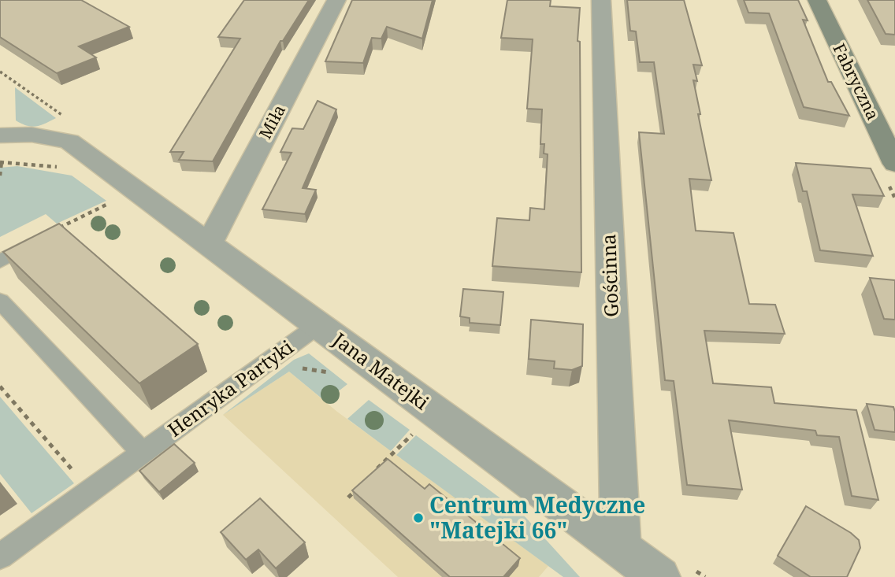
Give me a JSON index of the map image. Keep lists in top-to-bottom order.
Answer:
{
  "streets": {
    "street": [
      "Fabryczna",
      "Miła",
      "Gościnna",
      "Jana Matejki"
    ],
    "lane": ["Henryka Partyki"]
  },
  "crossings": [
    ["Miła", "Jana Matejki"],
    ["Gościnna", "Jana Matejki"],
    ["Jana Matejki", "Henryka Partyki"]
  ],
  "places": ["Centrum Medyczne \"Matejki 66\""]
}
